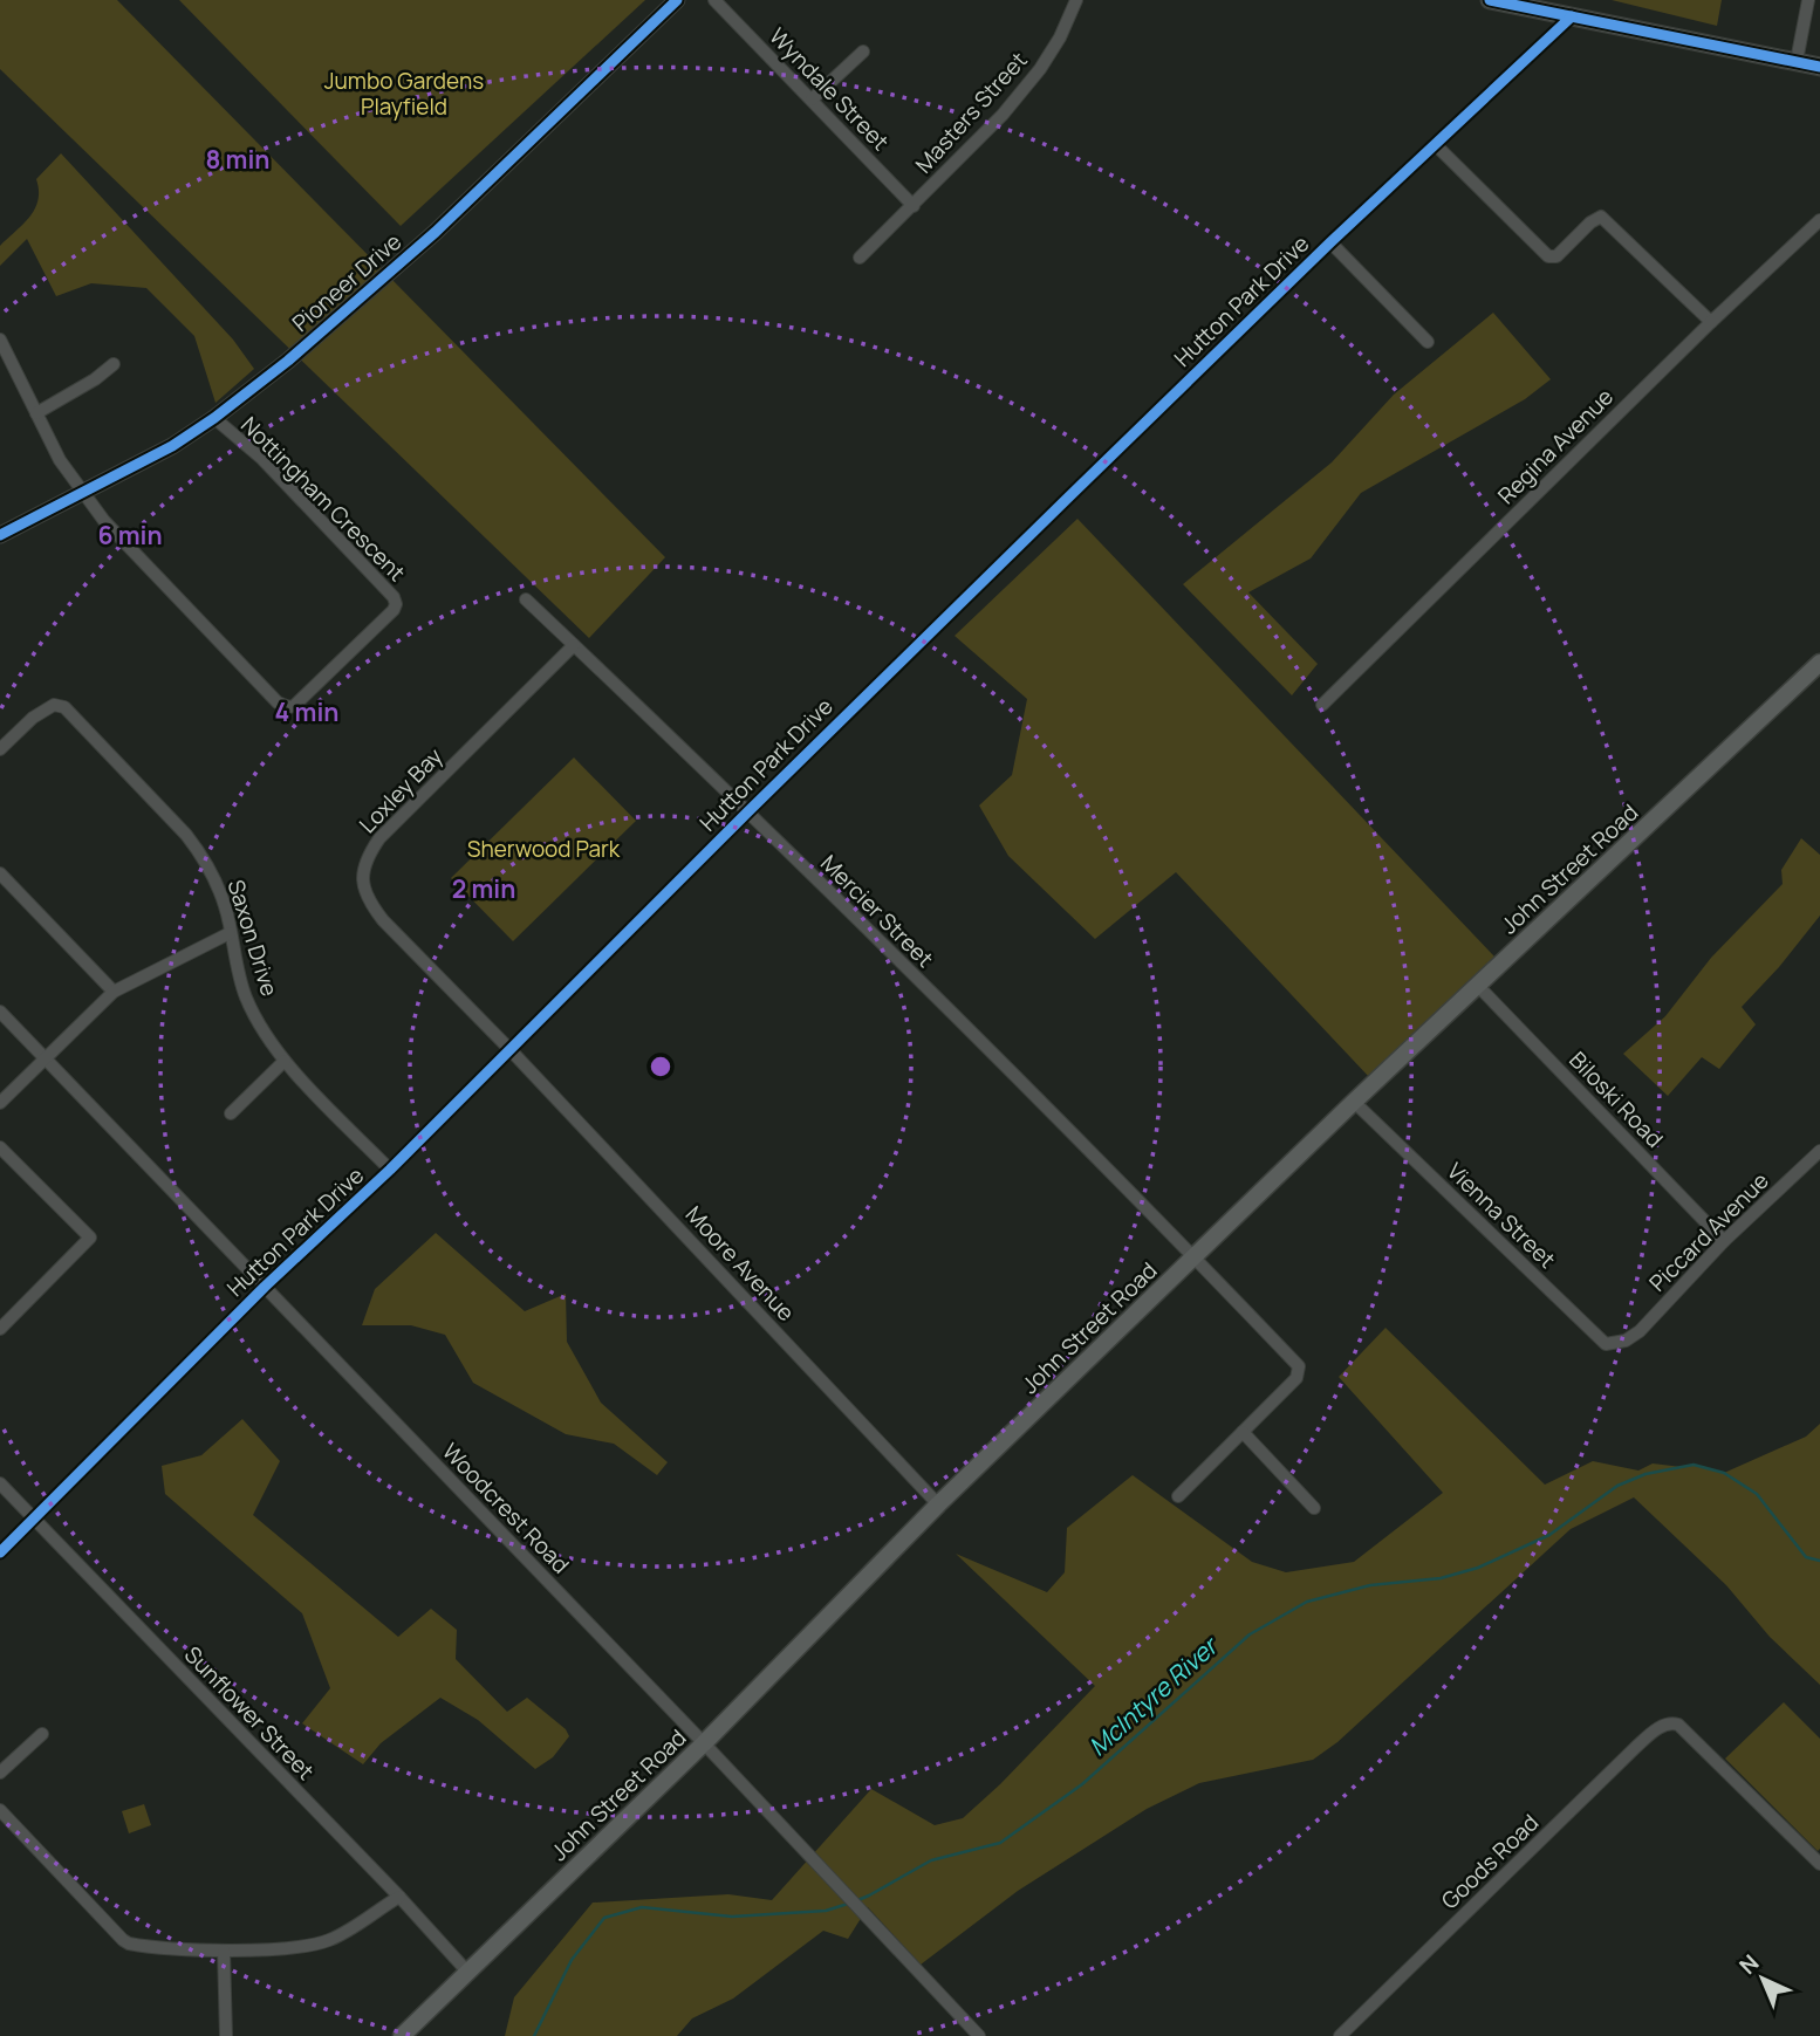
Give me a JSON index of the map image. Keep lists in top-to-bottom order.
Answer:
{
  "streets": {
    "main road": ["John Street Road"],
    "street": [
      "Wyndale Street",
      "Masters Street",
      "Pioneer Drive",
      "Hutton Park Drive",
      "Regina Avenue",
      "Nottingham Crescent",
      "Loxley Bay",
      "Mercier Street",
      "Saxon Drive",
      "Biloski Road",
      "Vienna Street",
      "Piccard Avenue",
      "Moore Avenue",
      "Woodcrest Road",
      "Sunflower Street",
      "Goods Road"
    ]
  },
  "crossings": [
    ["Wyndale Street", "Masters Street"],
    ["Pioneer Drive", "Nottingham Crescent"],
    ["Hutton Park Drive", "Loxley Bay"],
    ["Hutton Park Drive", "Mercier Street"],
    ["Hutton Park Drive", "Saxon Drive"],
    ["Hutton Park Drive", "Moore Avenue"],
    ["Hutton Park Drive", "Woodcrest Road"],
    ["Hutton Park Drive", "Sunflower Street"],
    ["Loxley Bay", "Mercier Street"],
    ["Loxley Bay", "Moore Avenue"],
    ["John Street Road", "Mercier Street"],
    ["John Street Road", "Biloski Road"],
    ["John Street Road", "Vienna Street"],
    ["John Street Road", "Moore Avenue"],
    ["John Street Road", "Woodcrest Road"],
    ["John Street Road", "Sunflower Street"],
    ["Biloski Road", "Piccard Avenue"],
    ["Vienna Street", "Piccard Avenue"]
  ],
  "water": ["McIntyre River"],
  "parks": ["Jumbo Gardens Playfield", "Sherwood Park"],
  "north": "top left",
  "rings": [
    "8 min",
    "6 min",
    "4 min",
    "2 min"
  ]
}
